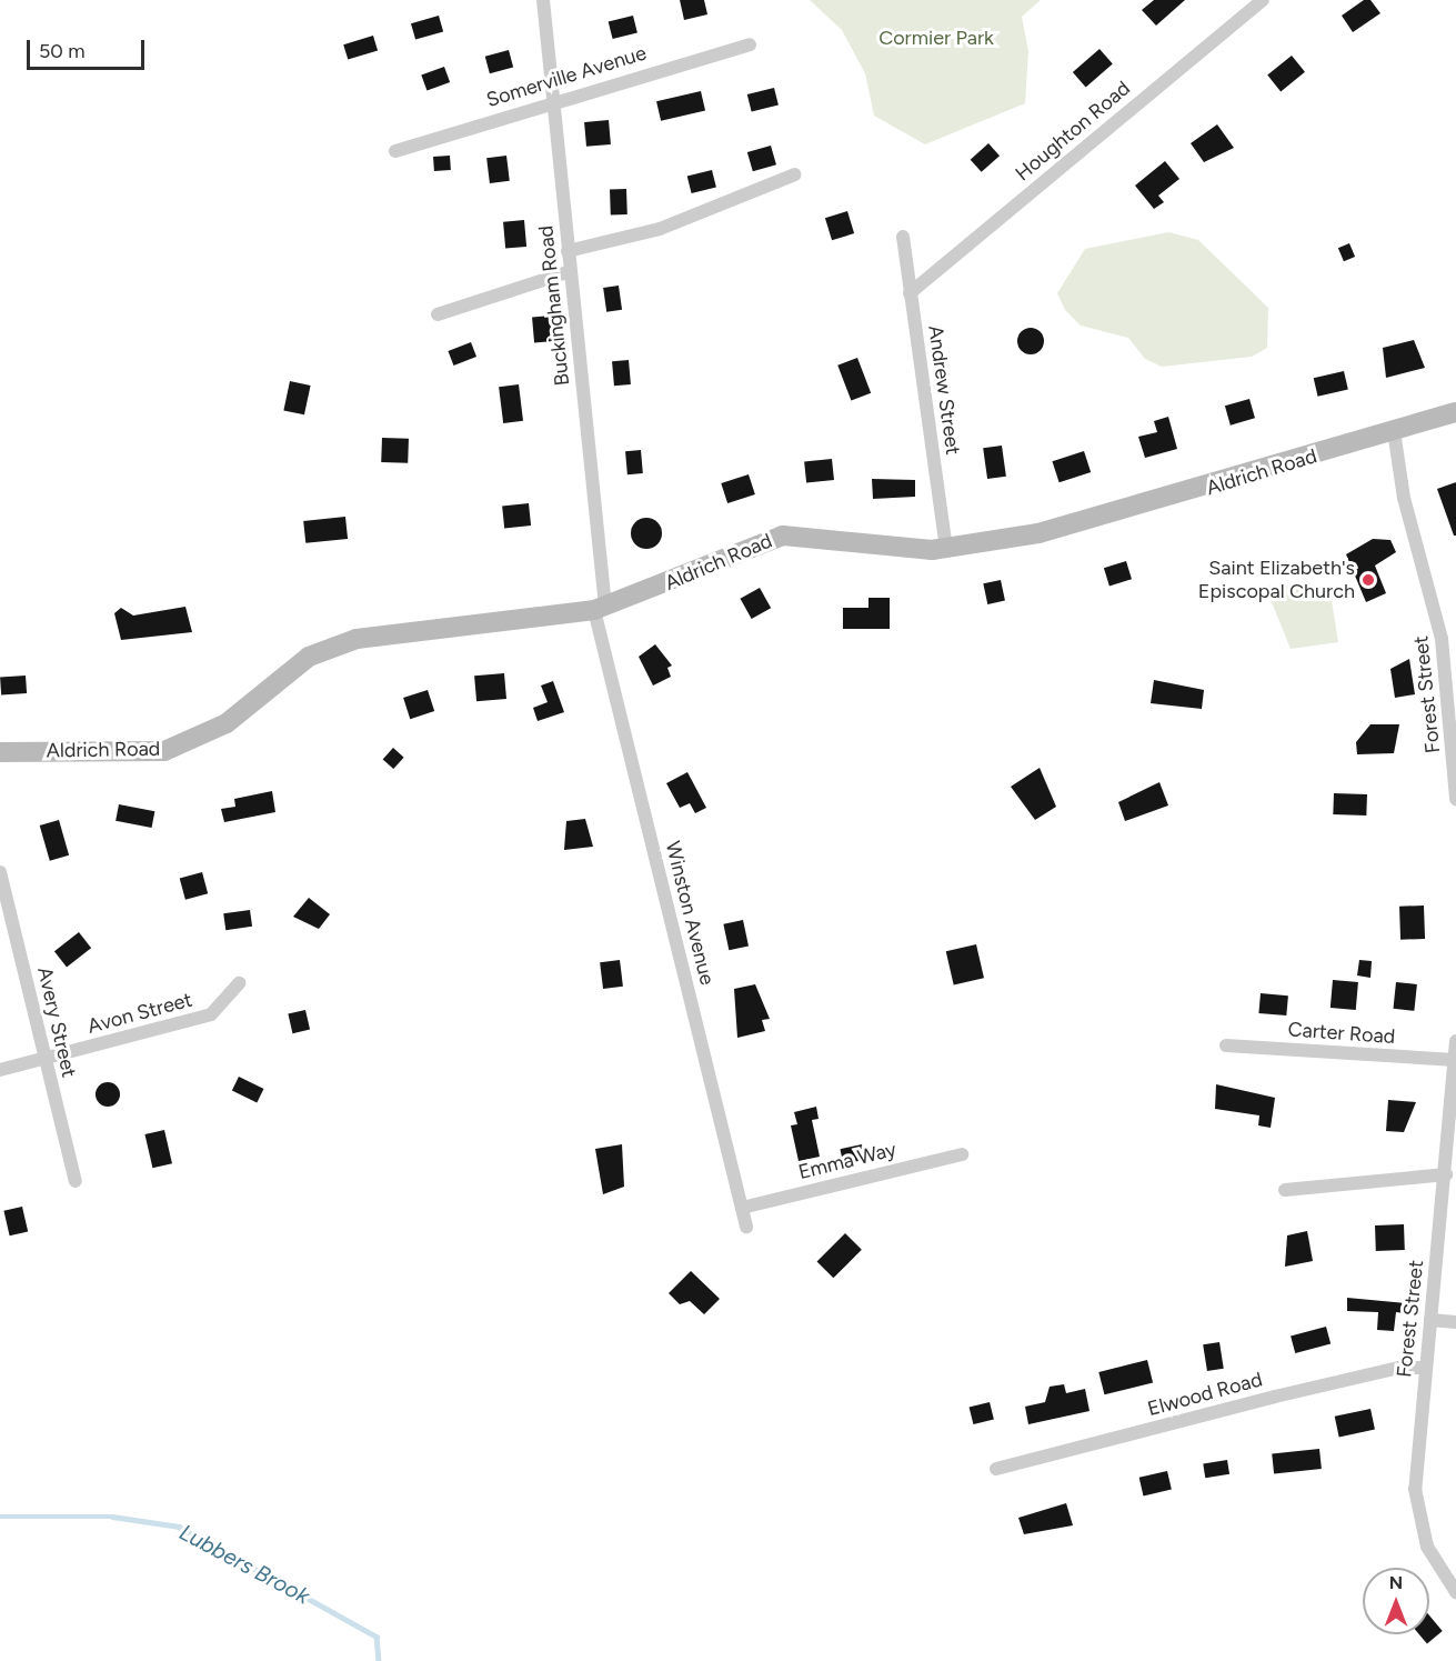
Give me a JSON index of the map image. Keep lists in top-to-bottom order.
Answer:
{
  "streets": {
    "street": [
      "Somerville Avenue",
      "Houghton Road",
      "Buckingham Road",
      "Andrew Street",
      "Aldrich Road",
      "Forest Street",
      "Winston Avenue",
      "Avon Street",
      "Avery Street",
      "Carter Road",
      "Emma Way",
      "Elwood Road"
    ]
  },
  "crossings": [
    ["Somerville Avenue", "Buckingham Road"],
    ["Houghton Road", "Andrew Street"],
    ["Buckingham Road", "Aldrich Road"],
    ["Buckingham Road", "Winston Avenue"],
    ["Andrew Street", "Aldrich Road"],
    ["Aldrich Road", "Forest Street"],
    ["Aldrich Road", "Winston Avenue"],
    ["Forest Street", "Carter Road"],
    ["Forest Street", "Elwood Road"],
    ["Winston Avenue", "Emma Way"],
    ["Avon Street", "Avery Street"]
  ],
  "water": ["Lubbers Brook"],
  "parks": ["Cormier Park"],
  "places": ["Saint Elizabeth's Episcopal Church"],
  "scale_bar": "50 m",
  "north": "top"
}
